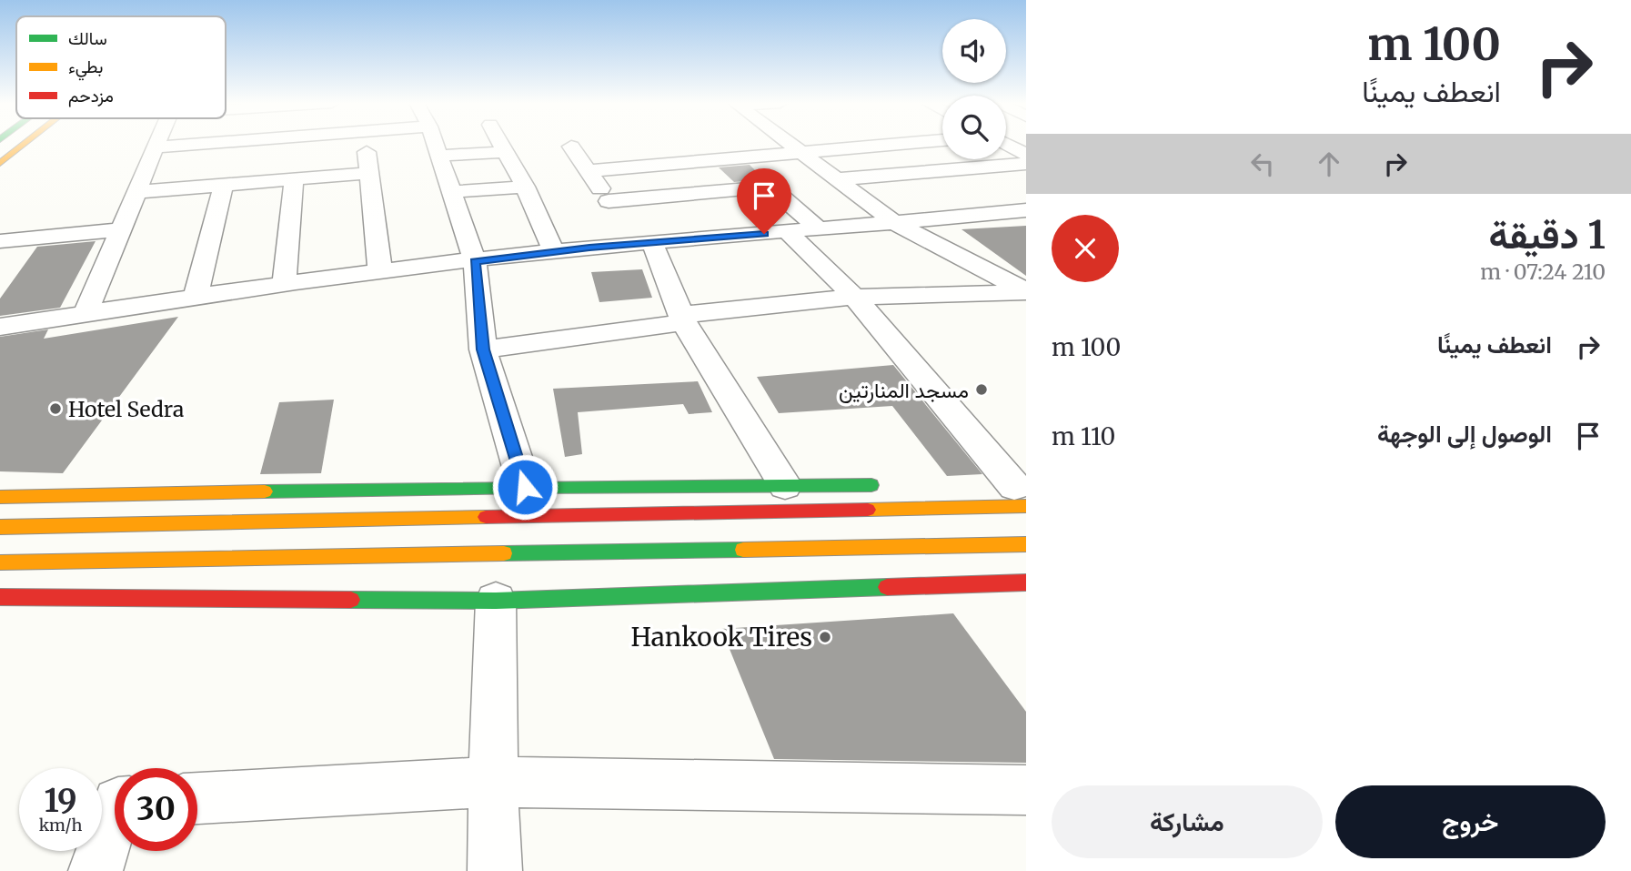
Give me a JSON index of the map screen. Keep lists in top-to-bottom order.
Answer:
{
  "places": ["مسجد المنارتين", "Hotel Sedra", "Hankook Tires"],
  "legend": ["سالك", "بطيء", "مزدحم"],
  "page": {
    "turn": ["100 m", "انعطف يمينًا"],
    "heading": ["1 دقيقة", "210 m · 07:24"],
    "list": [
      {
        "name": "انعطف يمينًا",
        "value": "100 m"
      },
      {
        "name": "الوصول إلى الوجهة",
        "value": "110 m"
      }
    ],
    "speed": "19 km/h",
    "limit": "30",
    "buttons": ["خروج", "مشاركة"]
  }
}
